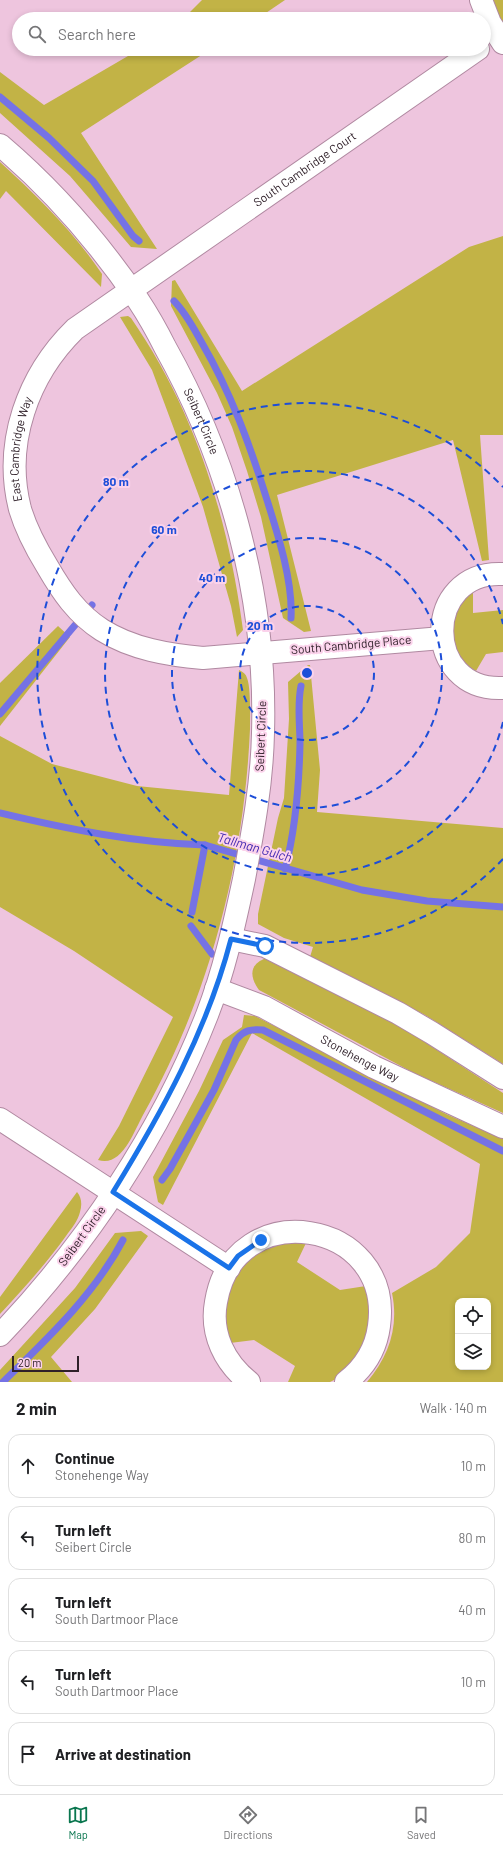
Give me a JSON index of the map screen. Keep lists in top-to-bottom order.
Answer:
{
  "streets": {
    "street": [
      "South Cambridge Court",
      "Seibert Circle",
      "East Cambridge Way",
      "South Cambridge Place",
      "Stonehenge Way"
    ]
  },
  "crossings": [
    ["South Cambridge Court", "Seibert Circle"],
    ["South Cambridge Court", "East Cambridge Way"],
    ["Seibert Circle", "East Cambridge Way"],
    ["Seibert Circle", "South Cambridge Place"],
    ["Seibert Circle", "Stonehenge Way"],
    ["East Cambridge Way", "South Cambridge Place"]
  ],
  "water": ["Tallman Gulch"],
  "scale_bar": "20 m",
  "page": {
    "search": "Search here",
    "scale": "20 m",
    "heading": ["2 min", "Walk · 140 m"],
    "list": [
      ["Continue", "Stonehenge Way", "10 m"],
      ["Turn left", "Seibert Circle", "80 m"],
      ["Turn left", "South Dartmoor Place", "40 m"],
      ["Turn left", "South Dartmoor Place", "10 m"],
      "Arrive at destination"
    ],
    "nav": ["Map", "Directions", "Saved"]
  },
  "rings": [
    "80 m",
    "60 m",
    "40 m",
    "20 m"
  ]
}
